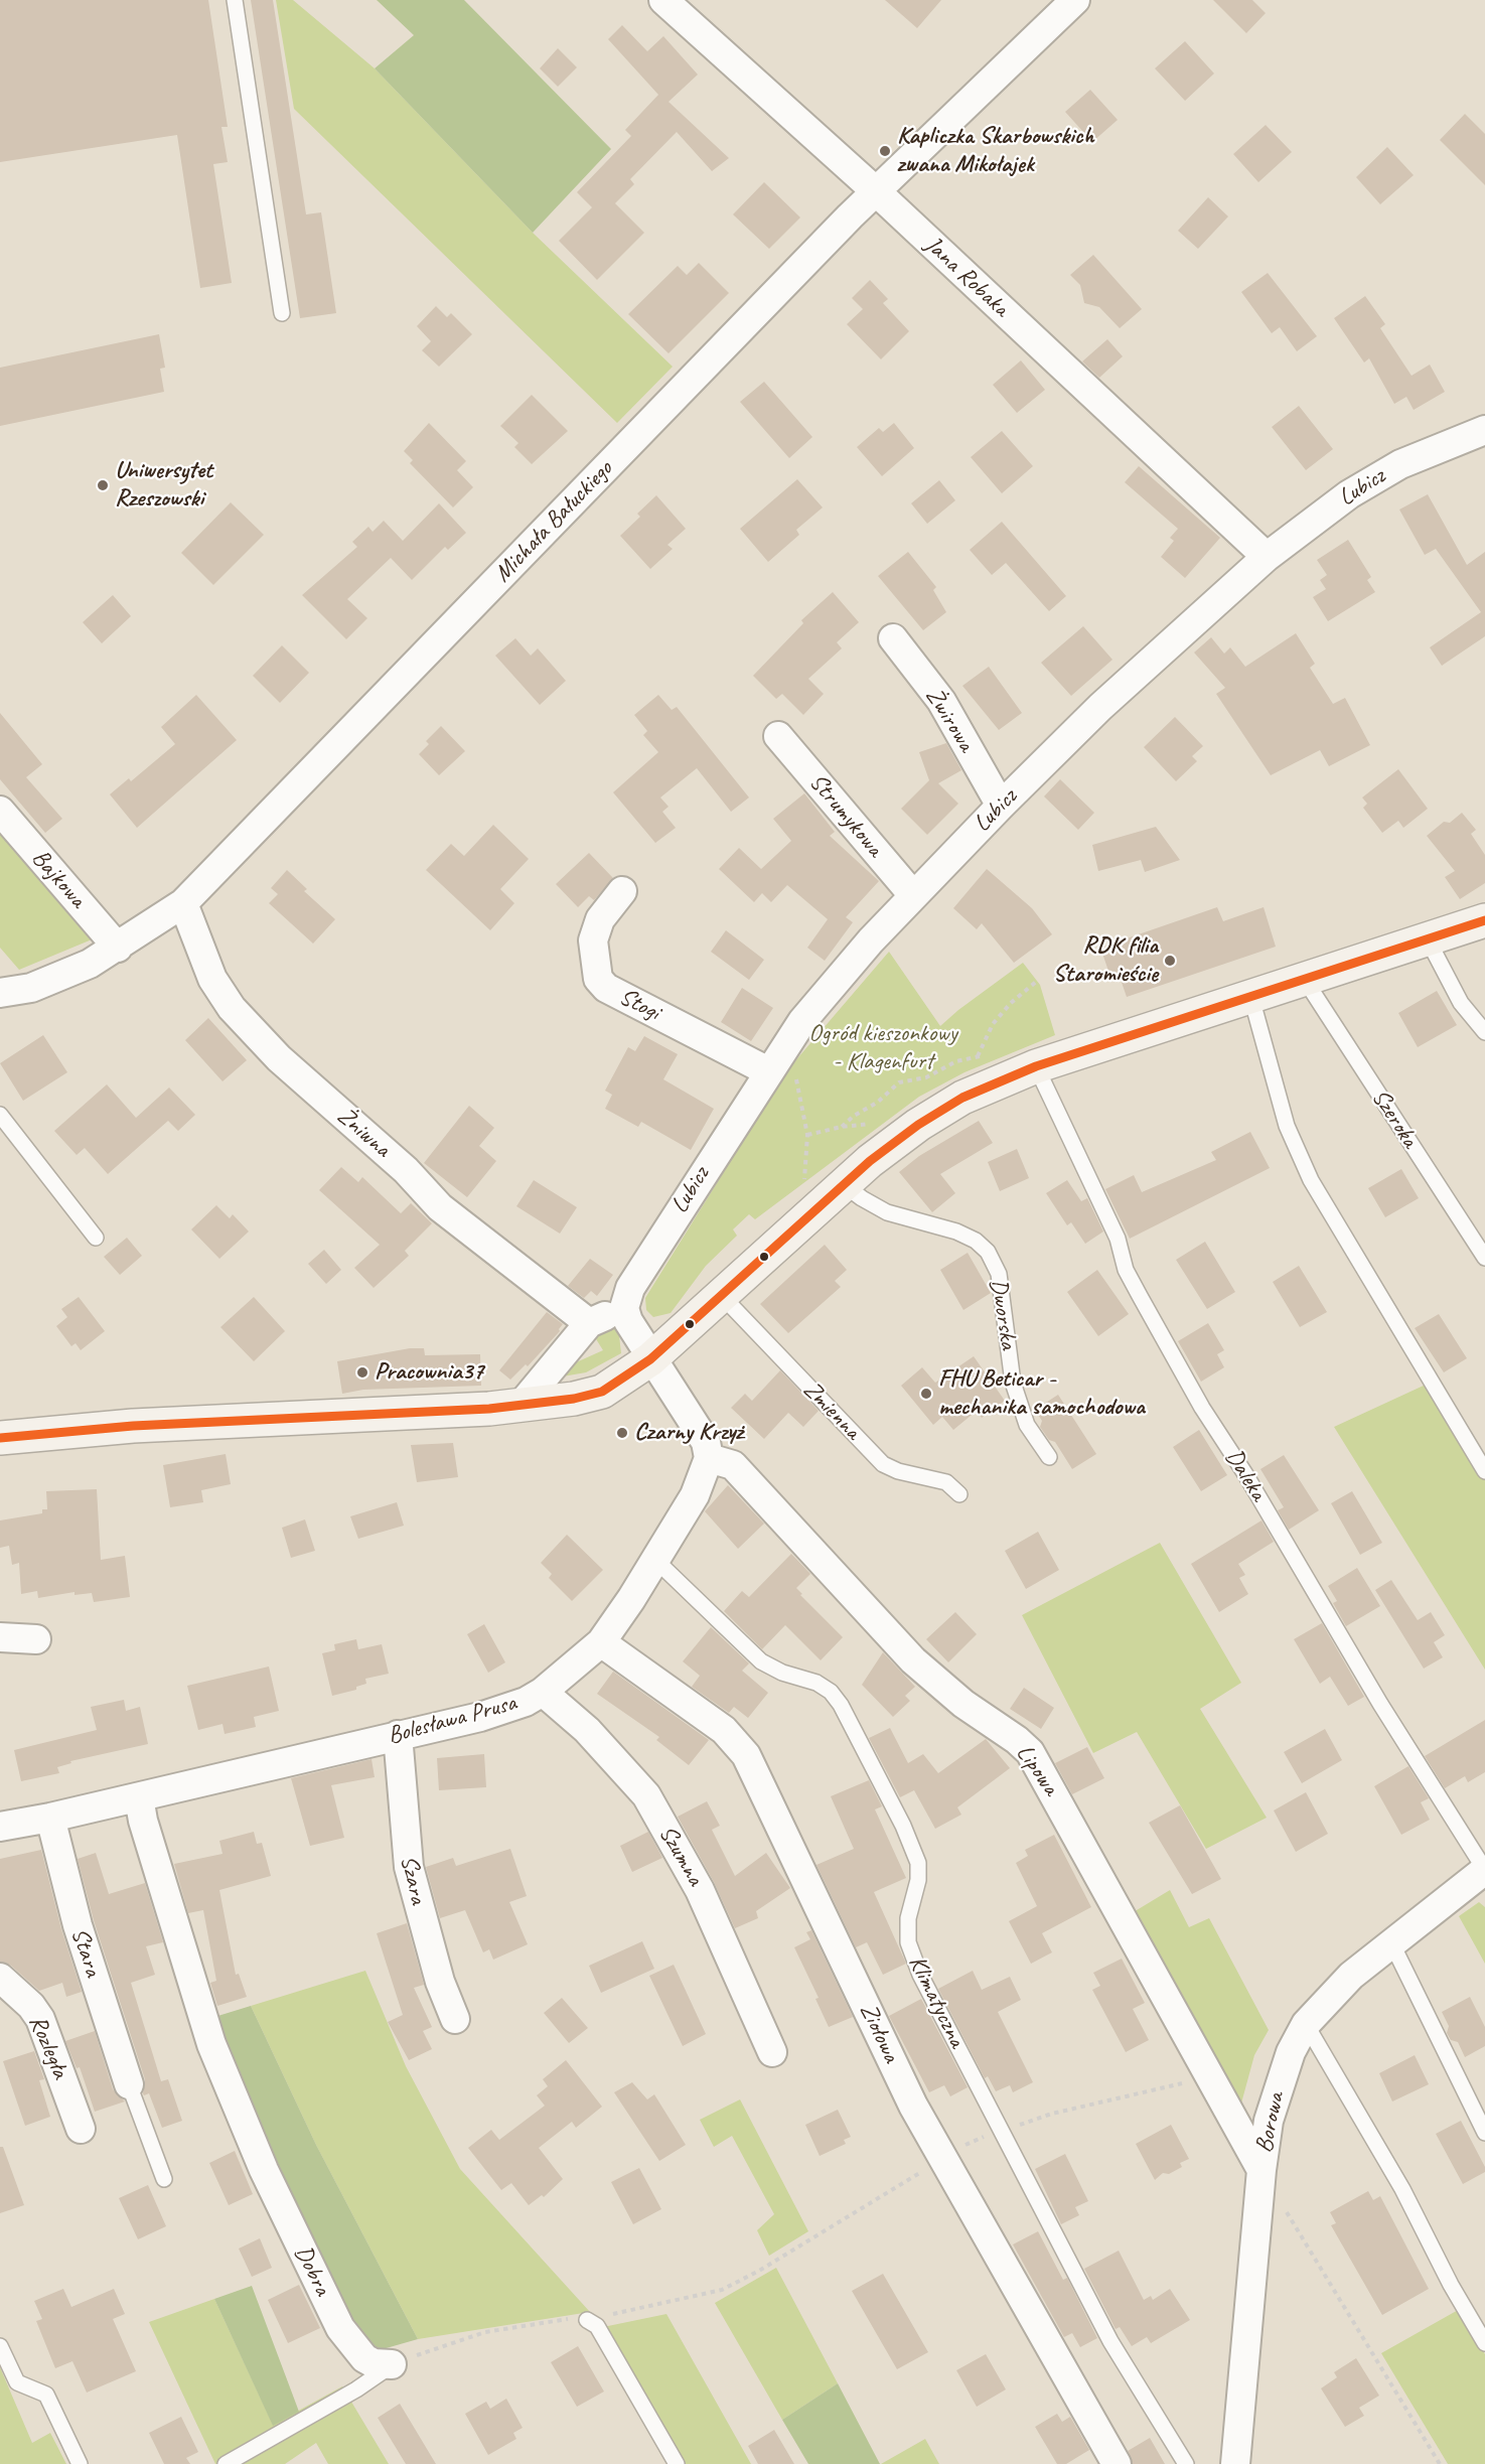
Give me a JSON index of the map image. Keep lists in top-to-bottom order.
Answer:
{
  "streets": {
    "street": [
      "Jana Robaka",
      "Lubicz",
      "Michała Bałuckiego",
      "Żwirowa",
      "Strumykowa",
      "Bajkowa",
      "Stogi",
      "Żniwna",
      "Bolesława Prusa",
      "Lipowa",
      "Szumna",
      "Szara",
      "Stara",
      "Ziołowa",
      "Rozległa",
      "Borowa",
      "Dobra"
    ],
    "lane": [
      "Szeroka",
      "Dworska",
      "Zmienna",
      "Daleka",
      "Klimatyczna"
    ]
  },
  "crossings": [
    ["Jana Robaka", "Lubicz"],
    ["Jana Robaka", "Michała Bałuckiego"],
    ["Lubicz", "Żwirowa"],
    ["Lubicz", "Strumykowa"],
    ["Lubicz", "Stogi"],
    ["Michała Bałuckiego", "Bajkowa"],
    ["Michała Bałuckiego", "Żniwna"],
    ["Daleka", "Borowa"],
    ["Bolesława Prusa", "Lipowa"],
    ["Bolesława Prusa", "Szumna"],
    ["Bolesława Prusa", "Szara"],
    ["Bolesława Prusa", "Stara"],
    ["Bolesława Prusa", "Klimatyczna"],
    ["Bolesława Prusa", "Ziołowa"],
    ["Bolesława Prusa", "Dobra"],
    ["Lipowa", "Borowa"]
  ],
  "parks": ["Ogród kieszonkowy - Klagenfurt"],
  "places": [
    "Kapliczka Skarbowskich zwana Mikołajek",
    "Uniwersytet Rzeszowski",
    "RDK filia Staromieście",
    "Pracownia37",
    "FHU Beticar - mechanika samochodowa",
    "Czarny Krzyż"
  ]
}
